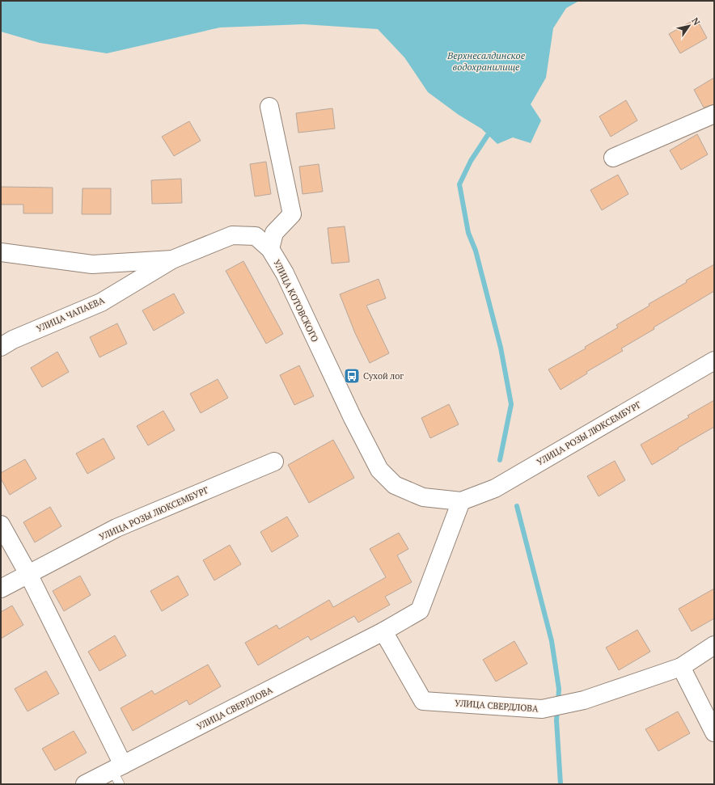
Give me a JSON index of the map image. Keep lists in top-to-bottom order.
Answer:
{
  "streets": {
    "street": [
      "УЛИЦА КОТОВСКОГО",
      "УЛИЦА ЧАПАЕВА",
      "УЛИЦА РОЗЫ ЛЮКСЕМБУРГ",
      "УЛИЦА СВЕРДЛОВА"
    ]
  },
  "crossings": [
    ["УЛИЦА КОТОВСКОГО", "УЛИЦА ЧАПАЕВА"],
    ["УЛИЦА КОТОВСКОГО", "УЛИЦА РОЗЫ ЛЮКСЕМБУРГ"],
    ["УЛИЦА КОТОВСКОГО", "УЛИЦА СВЕРДЛОВА"],
    ["УЛИЦА РОЗЫ ЛЮКСЕМБУРГ", "УЛИЦА СВЕРДЛОВА"]
  ],
  "water": ["Верхнесалдинское водохранилище"],
  "places": {
    "bus stop": ["Сухой лог"]
  },
  "north": "top right"
}
